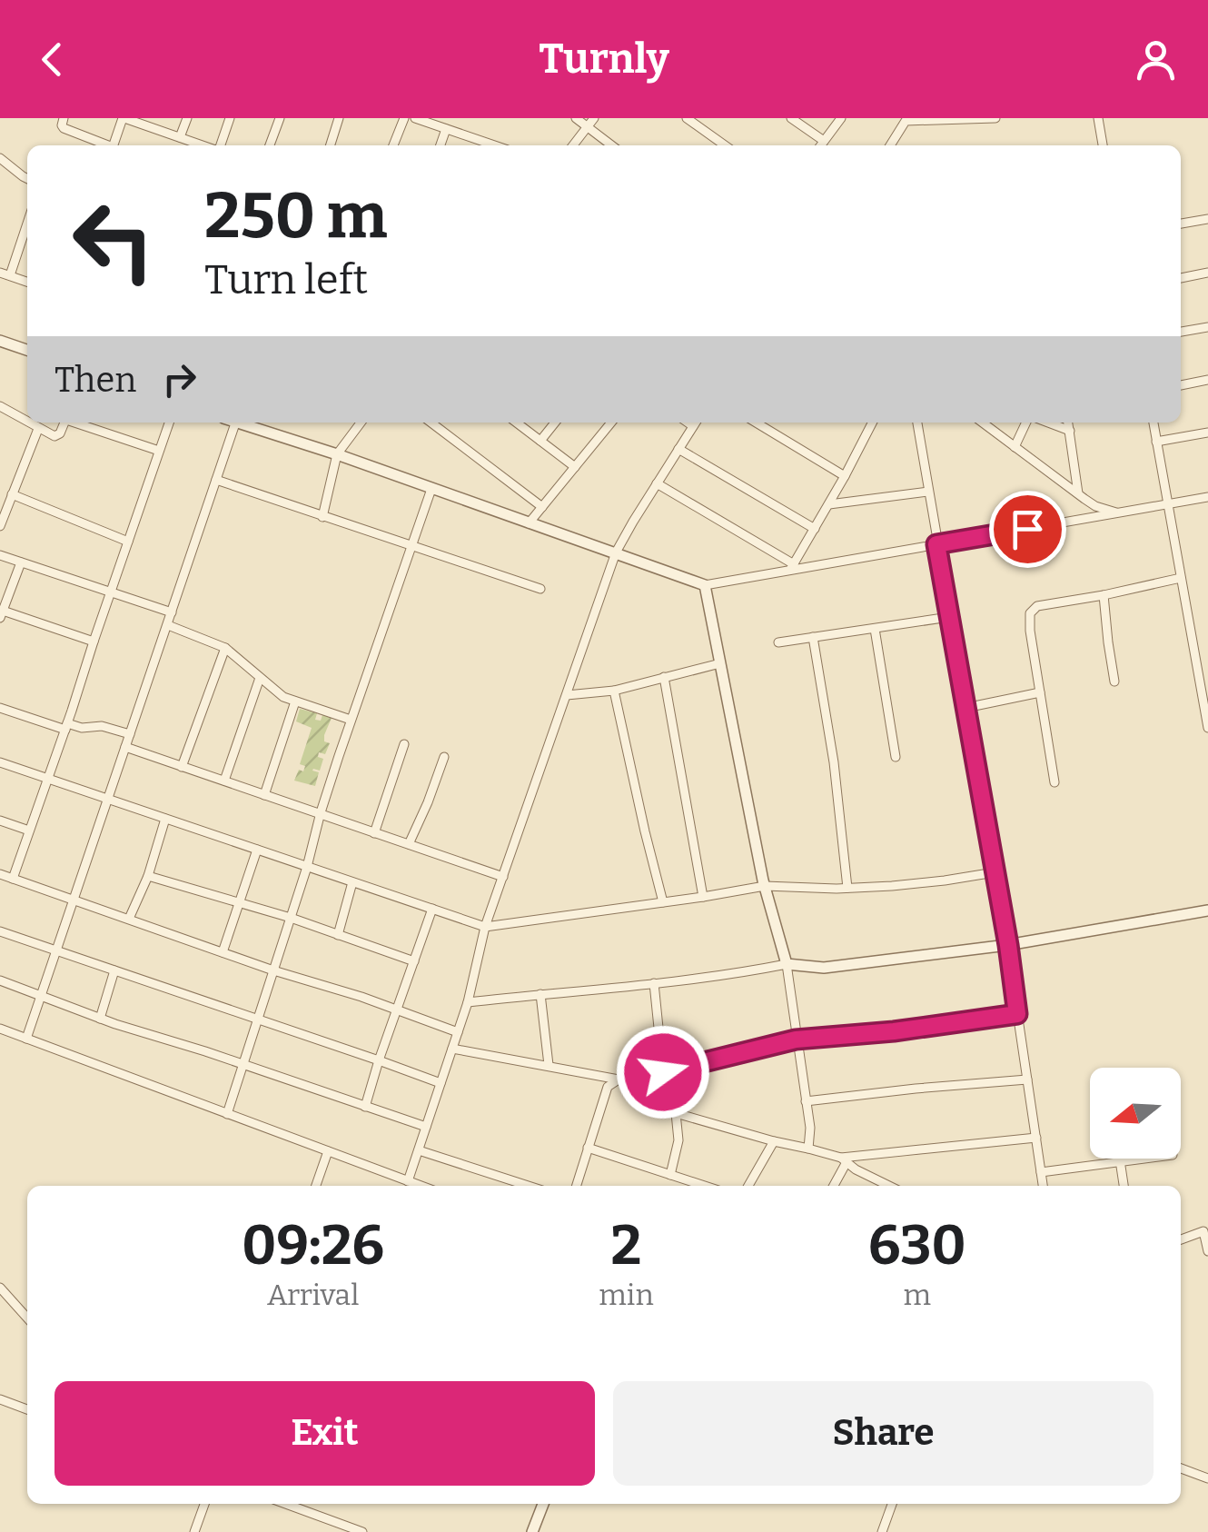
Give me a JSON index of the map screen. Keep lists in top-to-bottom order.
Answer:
{
  "north": "left",
  "page": {
    "header": "Turnly",
    "turn": ["250 m", "Turn left"],
    "then": "Then",
    "eta": [
      "09:26",
      "Arrival",
      "2",
      "min",
      "630",
      "m"
    ],
    "buttons": ["Exit", "Share"]
  }
}
